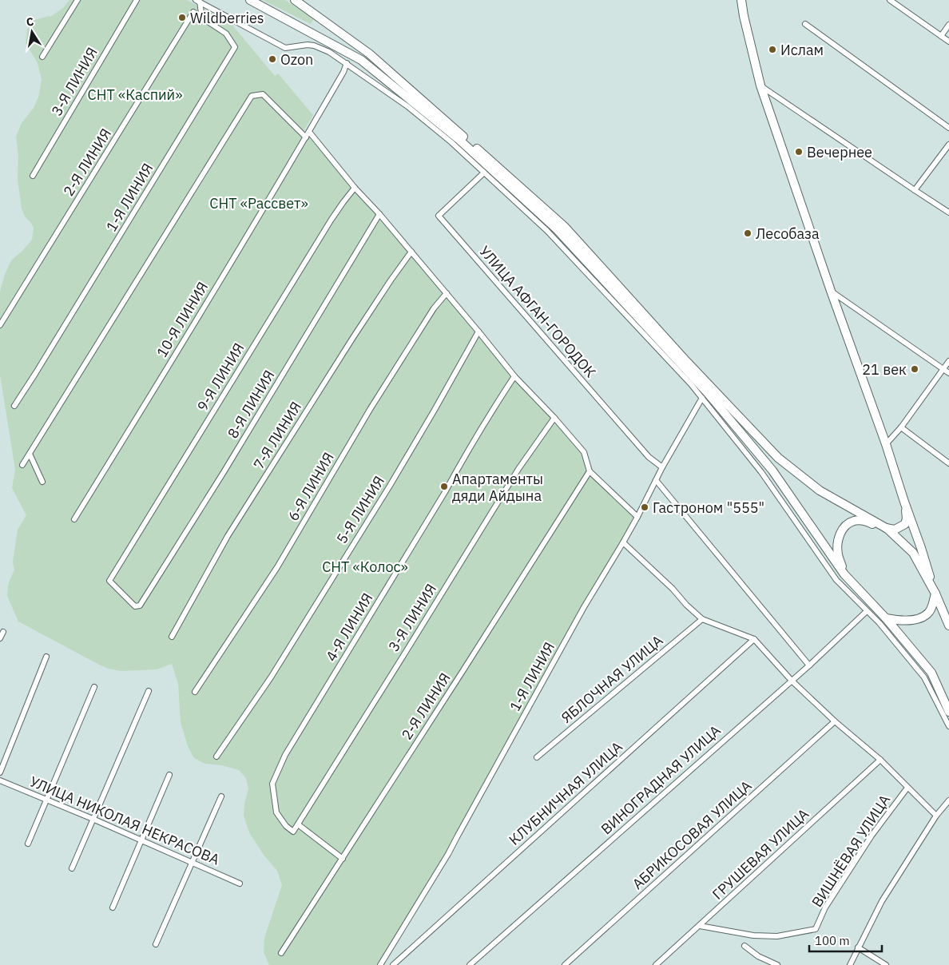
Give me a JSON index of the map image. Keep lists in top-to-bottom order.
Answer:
{
  "streets": {
    "street": [
      "3-Я ЛИНИЯ",
      "2-Я ЛИНИЯ",
      "1-Я ЛИНИЯ",
      "УЛИЦА АФГАН-ГОРОДОК",
      "10-Я ЛИНИЯ",
      "9-Я ЛИНИЯ",
      "8-Я ЛИНИЯ",
      "7-Я ЛИНИЯ",
      "6-Я ЛИНИЯ",
      "5-Я ЛИНИЯ",
      "4-Я ЛИНИЯ",
      "ЯБЛОЧНАЯ УЛИЦА",
      "ВИНОГРАДНАЯ УЛИЦА",
      "КЛУБНИЧНАЯ УЛИЦА",
      "УЛИЦА НИКОЛАЯ НЕКРАСОВА",
      "АБРИКОСОВАЯ УЛИЦА",
      "ВИШНЁВАЯ УЛИЦА",
      "ГРУШЕВАЯ УЛИЦА"
    ]
  },
  "crossings": [
    ["3-Я ЛИНИЯ", "4-Я ЛИНИЯ"],
    ["2-Я ЛИНИЯ", "1-Я ЛИНИЯ"],
    ["1-Я ЛИНИЯ", "УЛИЦА АФГАН-ГОРОДОК"],
    ["9-Я ЛИНИЯ", "8-Я ЛИНИЯ"],
    ["ВИШНЁВАЯ УЛИЦА", "ГРУШЕВАЯ УЛИЦА"]
  ],
  "parks": ["СНТ «Каспий»", "СНТ «Рассвет»", "СНТ «Колос»"],
  "places": [
    "Wildberries",
    "Ислам",
    "Ozon",
    "Вечернее",
    "Лесобаза",
    "21 век",
    "Апартаменты дяди Айдына",
    "Гастроном \"555\""
  ],
  "scale_bar": "100 m",
  "north": "top"
}
